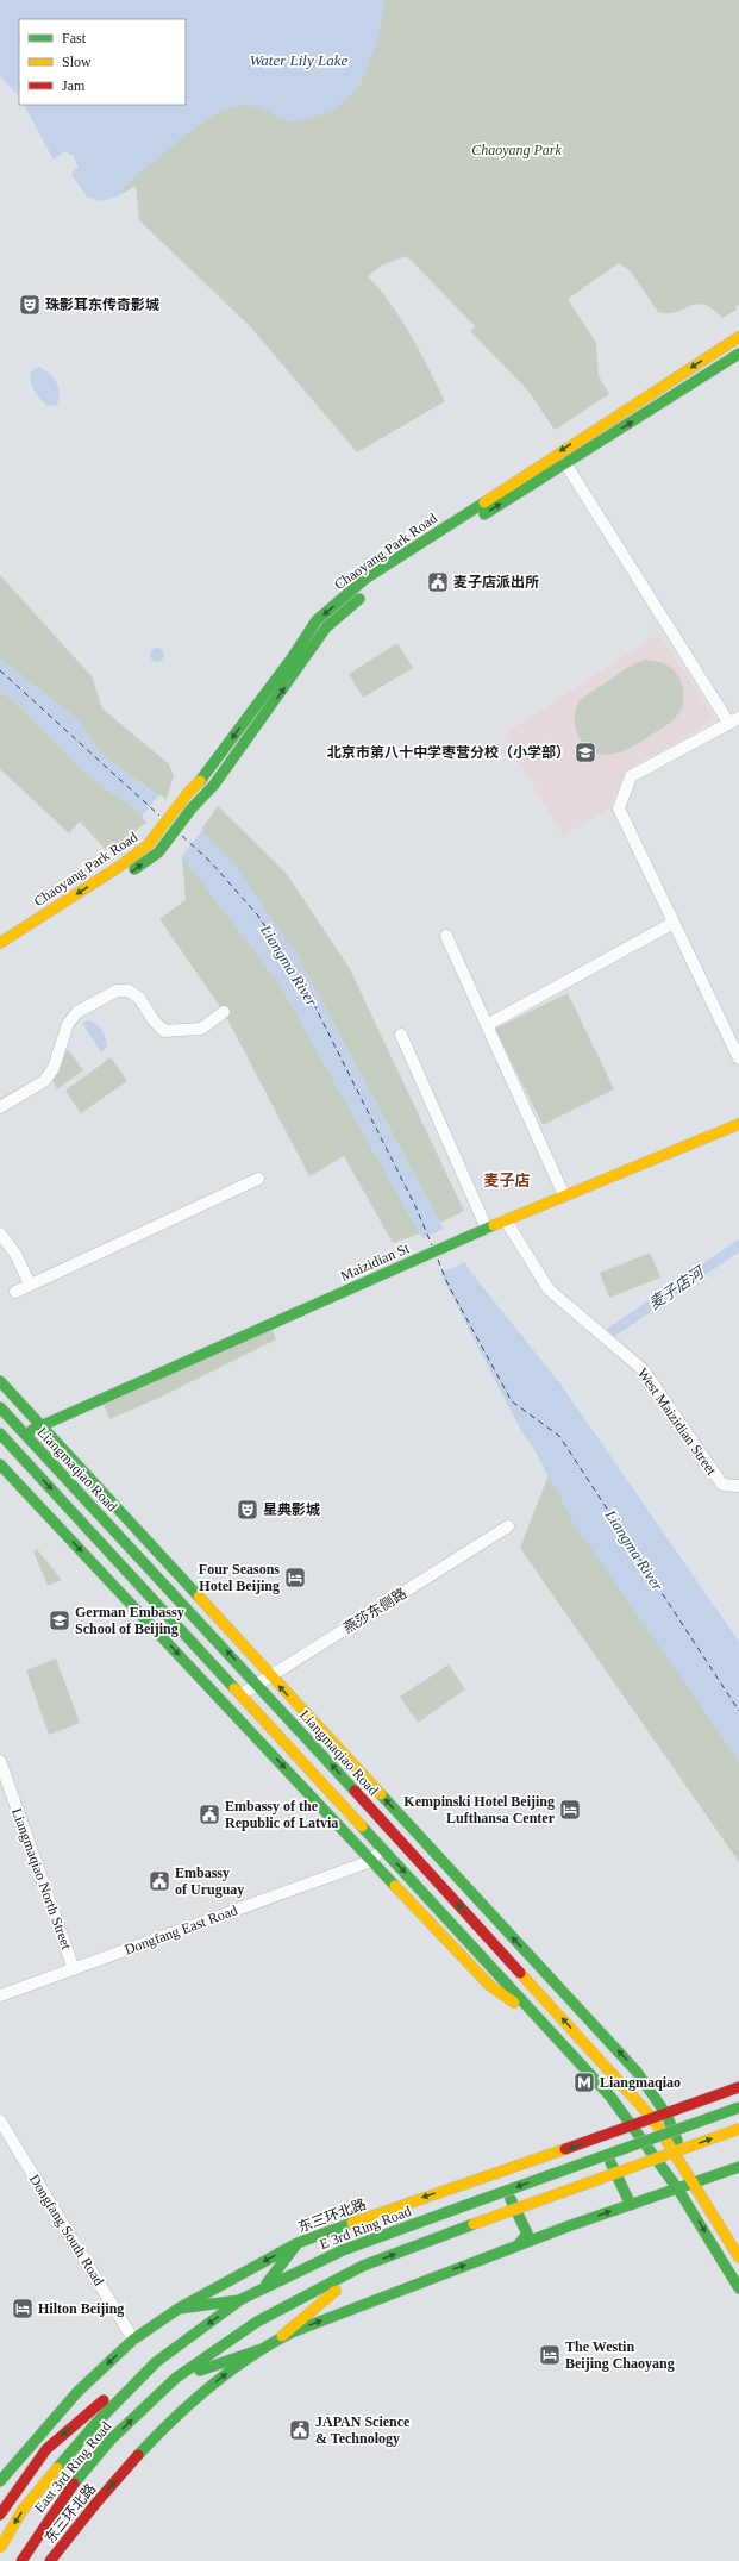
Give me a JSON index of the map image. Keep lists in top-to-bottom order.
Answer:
{
  "streets": {
    "main road": [
      "Chaoyang Park Road",
      "Maizidian St",
      "Liangmaqiao Road",
      "东三环北路",
      "E 3rd Ring Road",
      "East 3rd Ring Road"
    ],
    "street": [
      "West Maizidian Street",
      "燕莎东侧路",
      "Liangmaqiao North Street",
      "Dongfang East Road",
      "Dongfang South Road"
    ]
  },
  "crossings": [
    ["Maizidian St", "West Maizidian Street"],
    ["Maizidian St", "Liangmaqiao Road"],
    ["Liangmaqiao Road", "燕莎东侧路"],
    ["Liangmaqiao Road", "东三环北路"],
    ["Liangmaqiao North Street", "Dongfang East Road"],
    ["东三环北路", "Dongfang South Road"],
    ["E 3rd Ring Road", "East 3rd Ring Road"]
  ],
  "districts": ["麦子店"],
  "water": ["Water Lily Lake", "Liangma River", "麦子店河"],
  "parks": ["Chaoyang Park"],
  "places": {
    "theatre": ["珠影耳东传奇影城", "星典影城"],
    "public building": [
      "麦子店派出所",
      "Embassy of the Republic of Latvia",
      "Embassy of Uruguay",
      "JAPAN Science & Technology"
    ],
    "school or university": ["北京市第八十中学枣营分校（小学部）", "German Embassy School of Beijing"],
    "hotel": [
      "Four Seasons Hotel Beijing",
      "Kempinski Hotel Beijing Lufthansa Center",
      "Hilton Beijing",
      "The Westin Beijing Chaoyang"
    ],
    "metro station": ["Liangmaqiao"]
  },
  "legend": ["Fast", "Slow", "Jam"]
}
